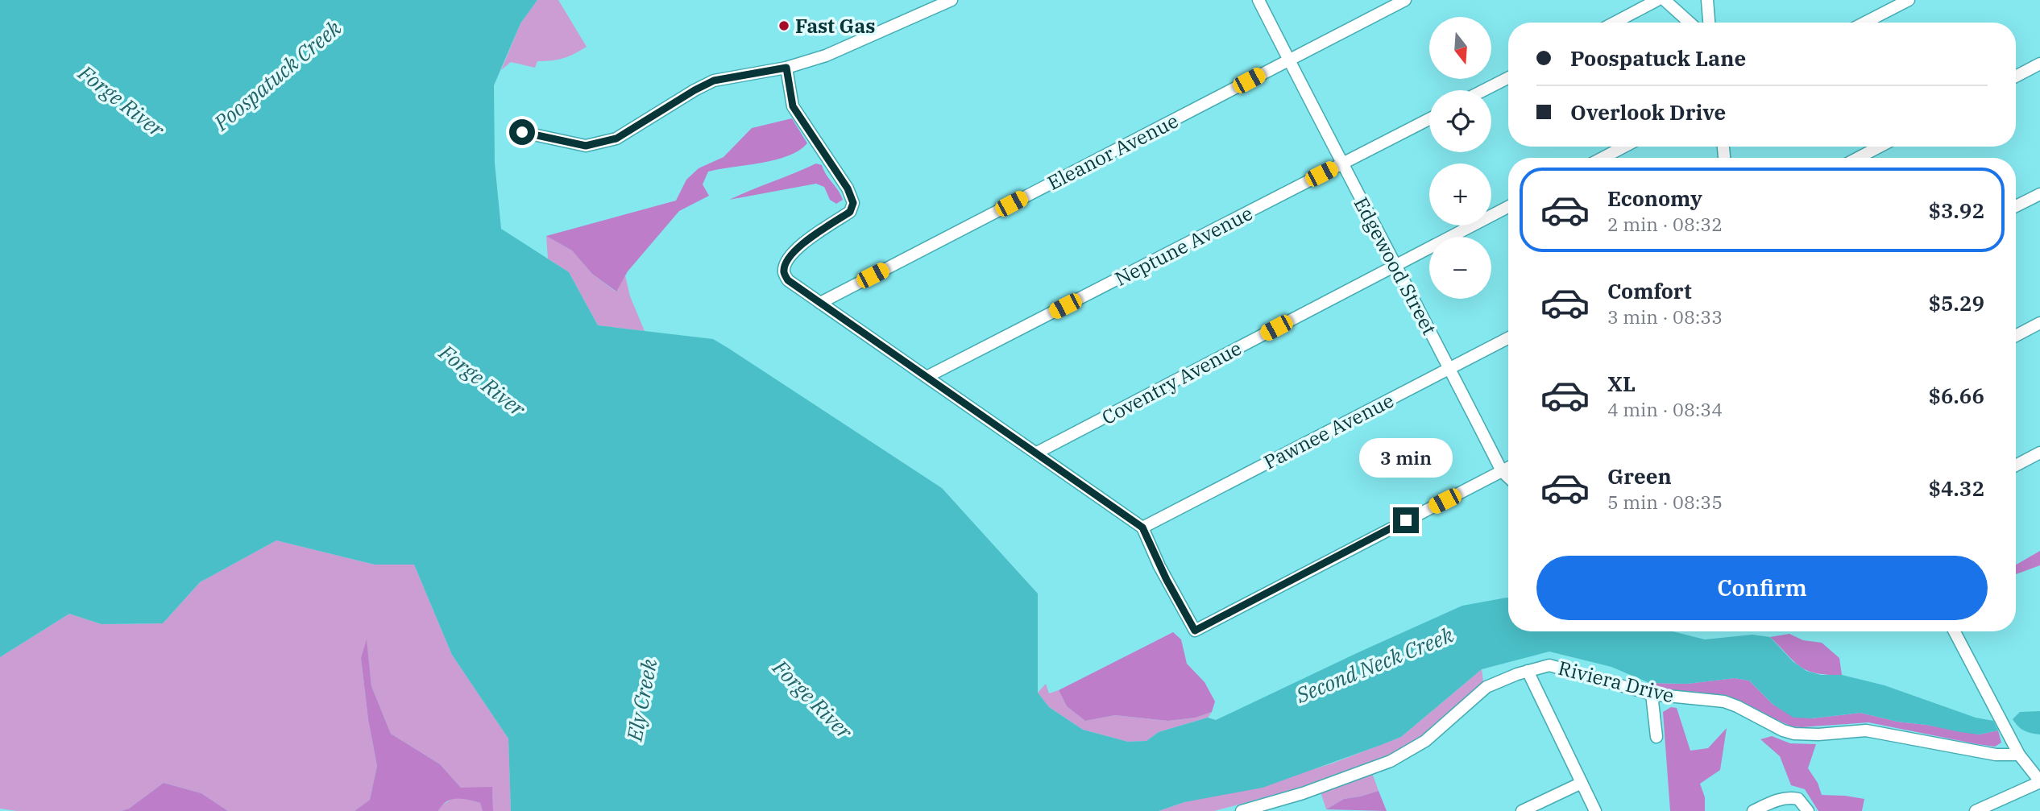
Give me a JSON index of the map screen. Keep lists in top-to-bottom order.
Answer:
{
  "streets": {
    "street": [
      "Eleanor Avenue",
      "Neptune Avenue",
      "Edgewood Street",
      "Coventry Avenue",
      "Pawnee Avenue",
      "Riviera Drive"
    ]
  },
  "crossings": [
    ["Eleanor Avenue", "Edgewood Street"],
    ["Neptune Avenue", "Edgewood Street"],
    ["Edgewood Street", "Coventry Avenue"],
    ["Edgewood Street", "Pawnee Avenue"]
  ],
  "water": [
    "Poospatuck Creek",
    "Forge River",
    "Second Neck Creek",
    "Ely Creek"
  ],
  "places": ["Fast Gas"],
  "north": "bottom",
  "page": {
    "map_buttons": ["+", "−"],
    "banner": ["Poospatuck Lane", "Overlook Drive"],
    "list": [
      {
        "name": "Economy",
        "note": "2 min · 08:32",
        "value": "$3.92"
      },
      {
        "name": "Comfort",
        "note": "3 min · 08:33",
        "value": "$5.29"
      },
      {
        "name": "XL",
        "note": "4 min · 08:34",
        "value": "$6.66"
      },
      {
        "name": "Green",
        "note": "5 min · 08:35",
        "value": "$4.32"
      }
    ],
    "bubble": "3 min",
    "buttons": "Confirm"
  }
}
